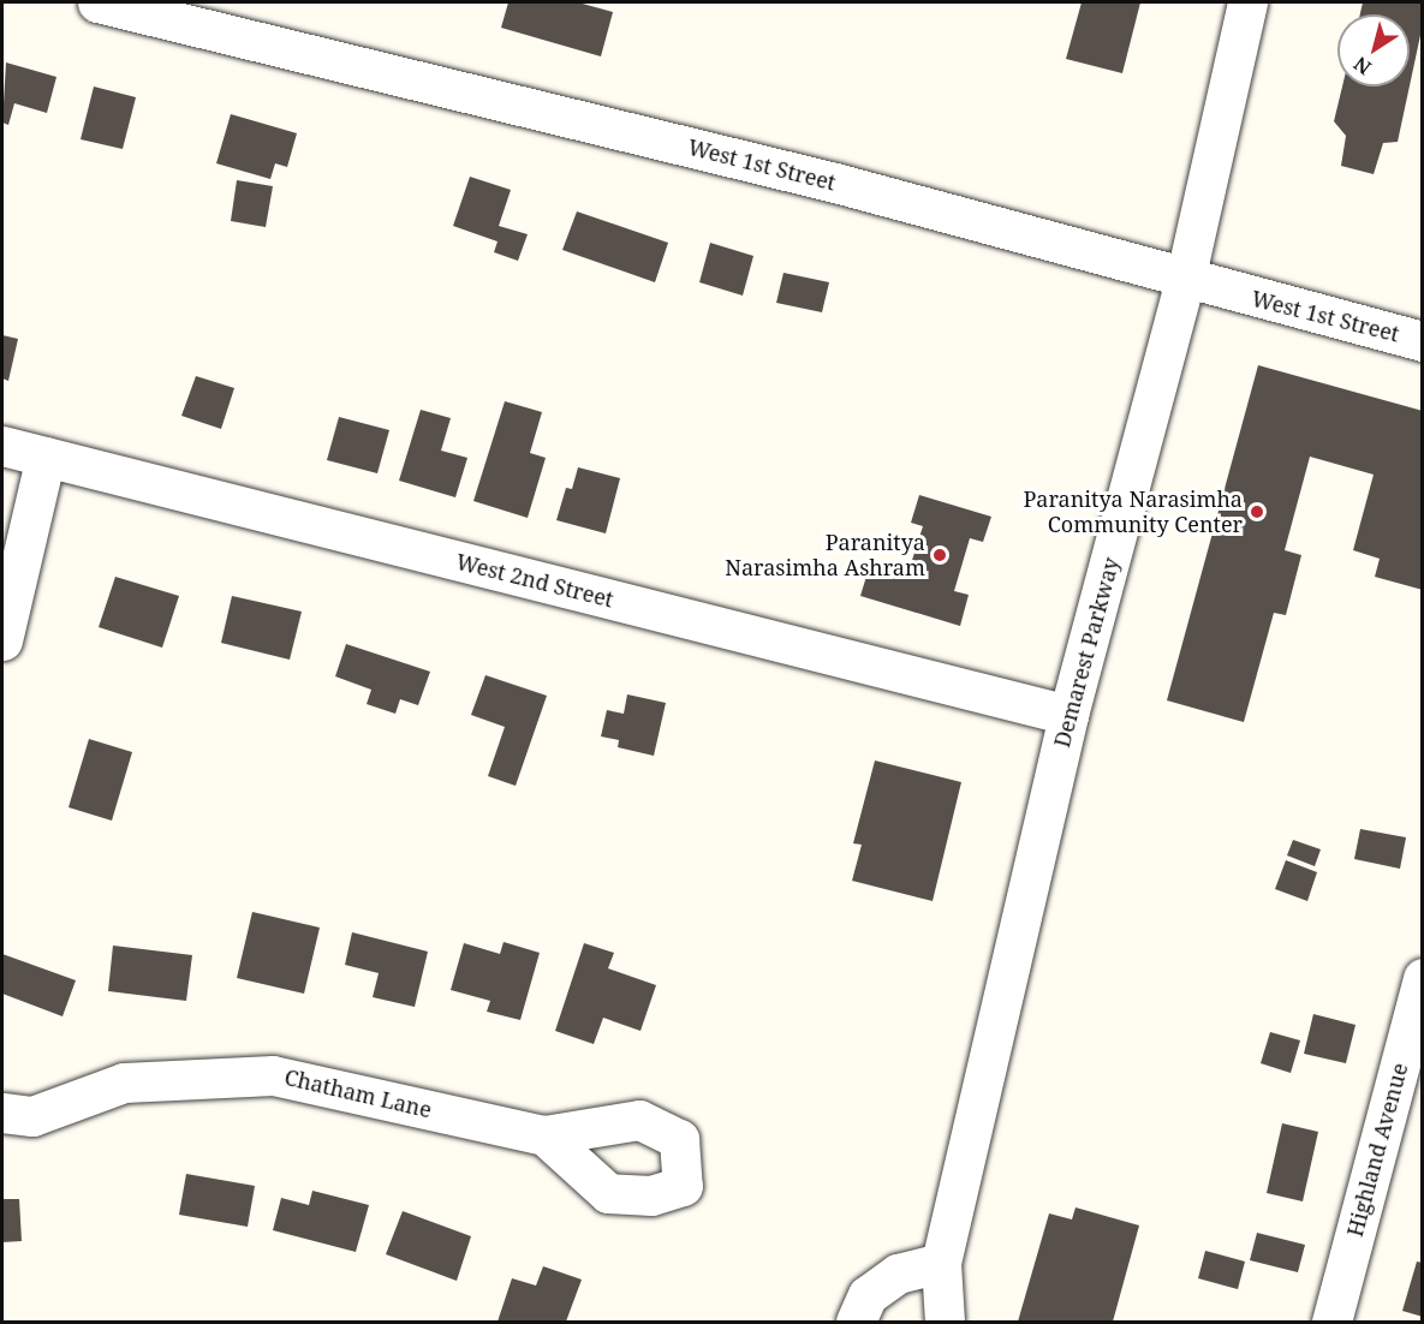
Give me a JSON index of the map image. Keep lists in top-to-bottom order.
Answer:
{
  "streets": {
    "street": [
      "West 1st Street",
      "West 2nd Street",
      "Demarest Parkway",
      "Chatham Lane",
      "Highland Avenue"
    ]
  },
  "crossings": [
    ["West 1st Street", "Demarest Parkway"],
    ["West 2nd Street", "Demarest Parkway"]
  ],
  "places": ["Paranitya Narasimha Community Center", "Paranitya Narasimha Ashram"],
  "north": "bottom left"
}
